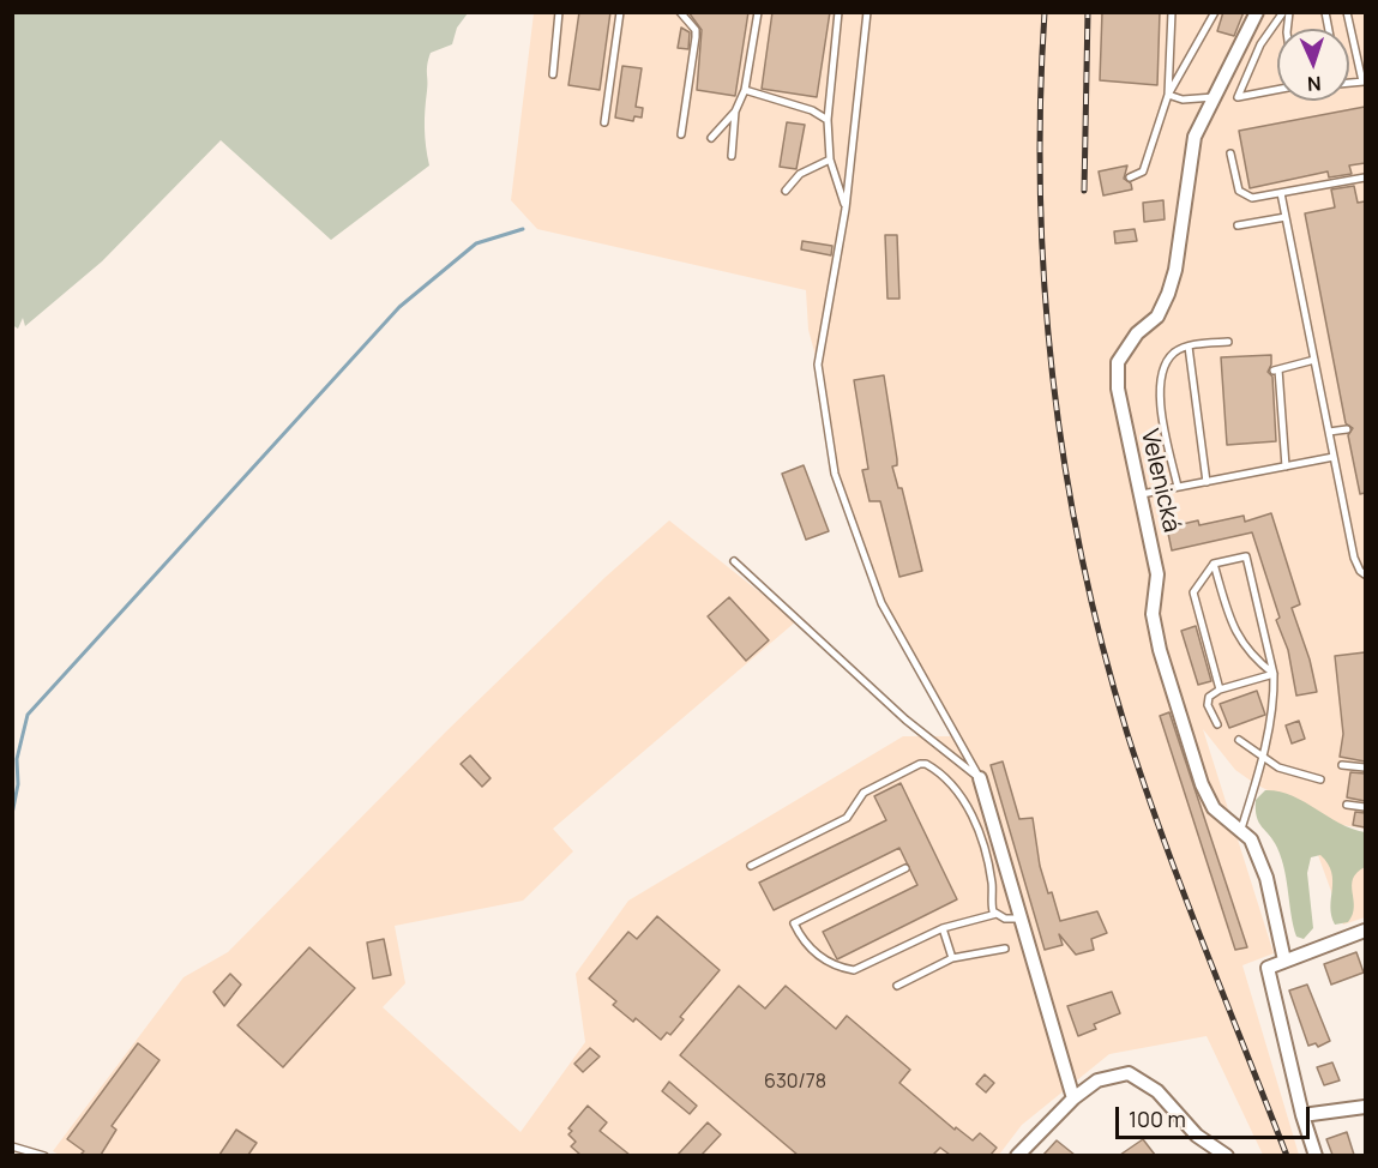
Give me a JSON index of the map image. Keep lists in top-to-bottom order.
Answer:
{
  "streets": {
    "street": ["Velenická"]
  },
  "house_numbers": ["630/78"],
  "scale_bar": "100 m",
  "north": "bottom"
}
